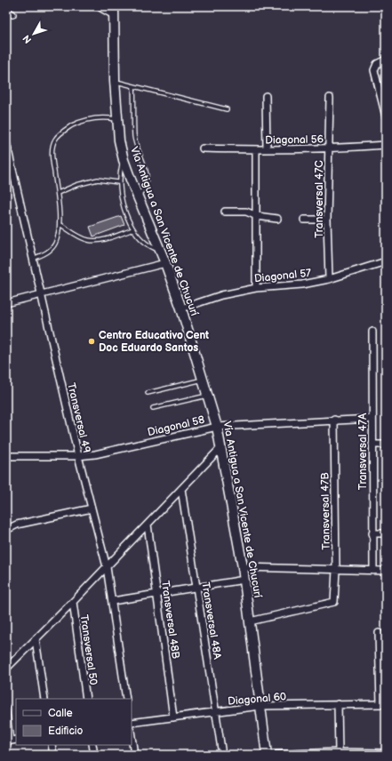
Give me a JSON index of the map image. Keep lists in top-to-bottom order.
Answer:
{
  "streets": {
    "main road": ["Vía Antigua a San Vicente de Chucurí"],
    "street": [
      "Diagonal 56",
      "Transversal 47C",
      "Diagonal 57",
      "Transversal 49",
      "Diagonal 58",
      "Transversal 47A",
      "Transversal 47B",
      "Transversal 48B",
      "Transversal 48A",
      "Transversal 50",
      "Diagonal 60"
    ]
  },
  "crossings": [
    ["Diagonal 56", "Transversal 47C"],
    ["Transversal 47C", "Diagonal 57"],
    ["Vía Antigua a San Vicente de Chucurí", "Diagonal 57"],
    ["Vía Antigua a San Vicente de Chucurí", "Diagonal 58"],
    ["Vía Antigua a San Vicente de Chucurí", "Transversal 47B"],
    ["Vía Antigua a San Vicente de Chucurí", "Diagonal 60"],
    ["Transversal 49", "Diagonal 58"],
    ["Diagonal 58", "Transversal 47A"],
    ["Diagonal 58", "Transversal 47B"],
    ["Transversal 48B", "Diagonal 60"],
    ["Transversal 48A", "Diagonal 60"]
  ],
  "places": ["Centro Educativo Cent Doc Eduardo Santos"],
  "legend": ["Calle", "Edificio"],
  "north": "bottom left"
}
